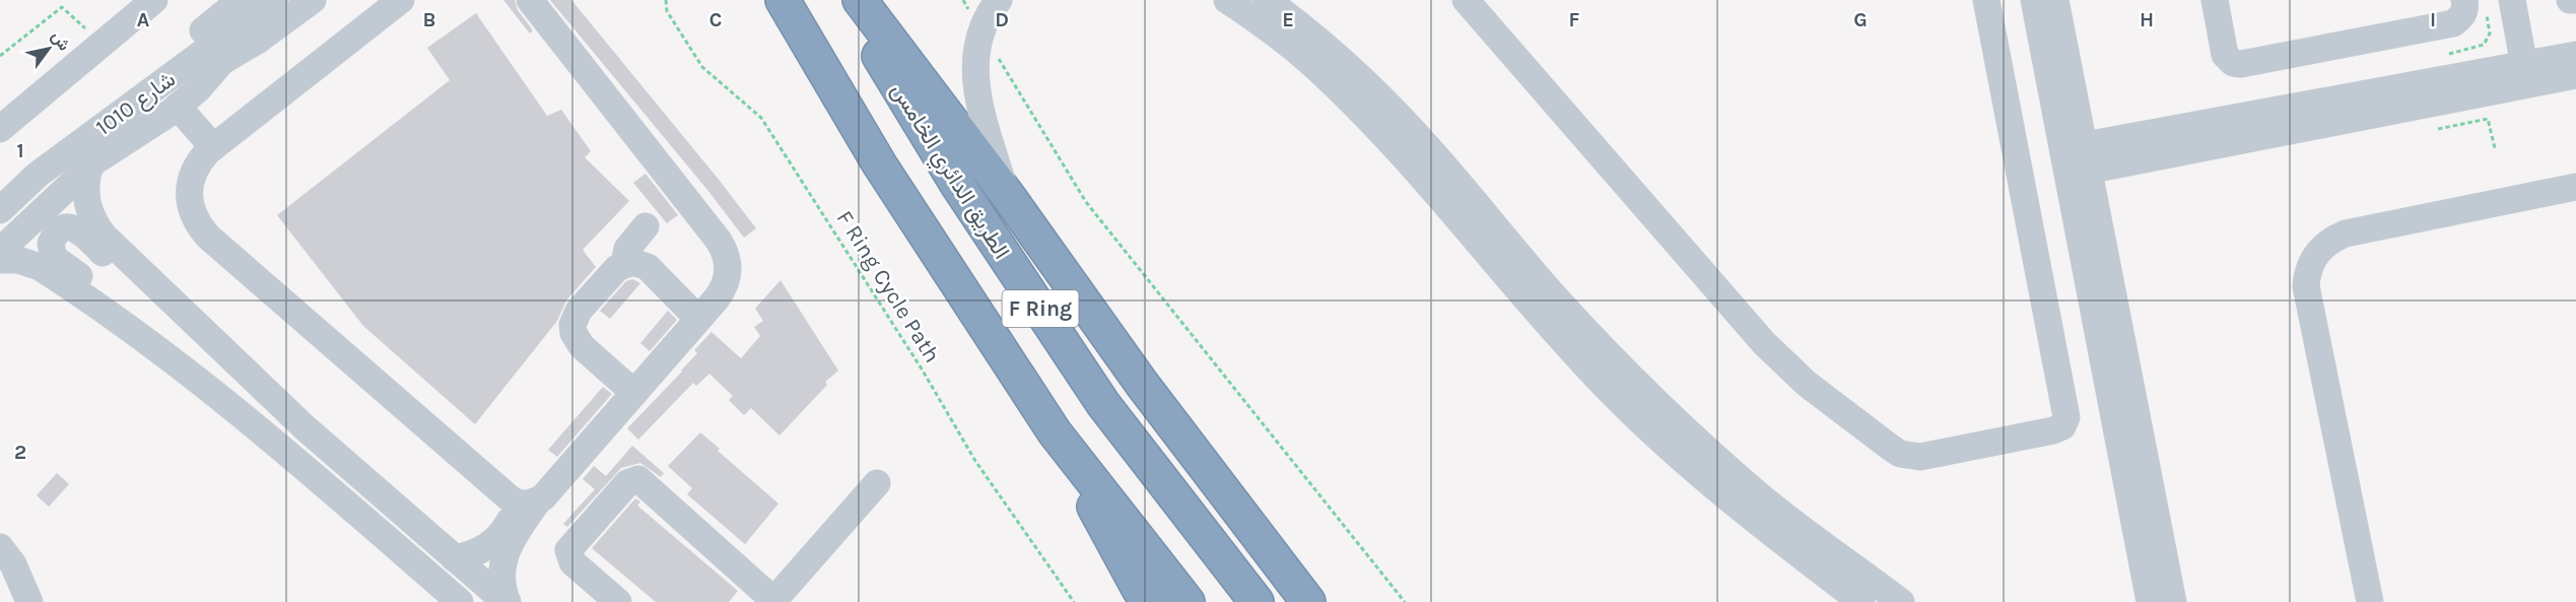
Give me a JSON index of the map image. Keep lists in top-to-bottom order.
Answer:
{
  "streets": {
    "highway": ["الطريق الدائري الخامس", "F Ring"],
    "street": ["شارع 1010"],
    "path": ["F Ring Cycle Path"]
  },
  "north": "top right",
  "grid": {
    "columns": [
      "A",
      "B",
      "C",
      "D",
      "E",
      "F",
      "G",
      "H",
      "I"
    ],
    "rows": ["1", "2"]
  }
}
